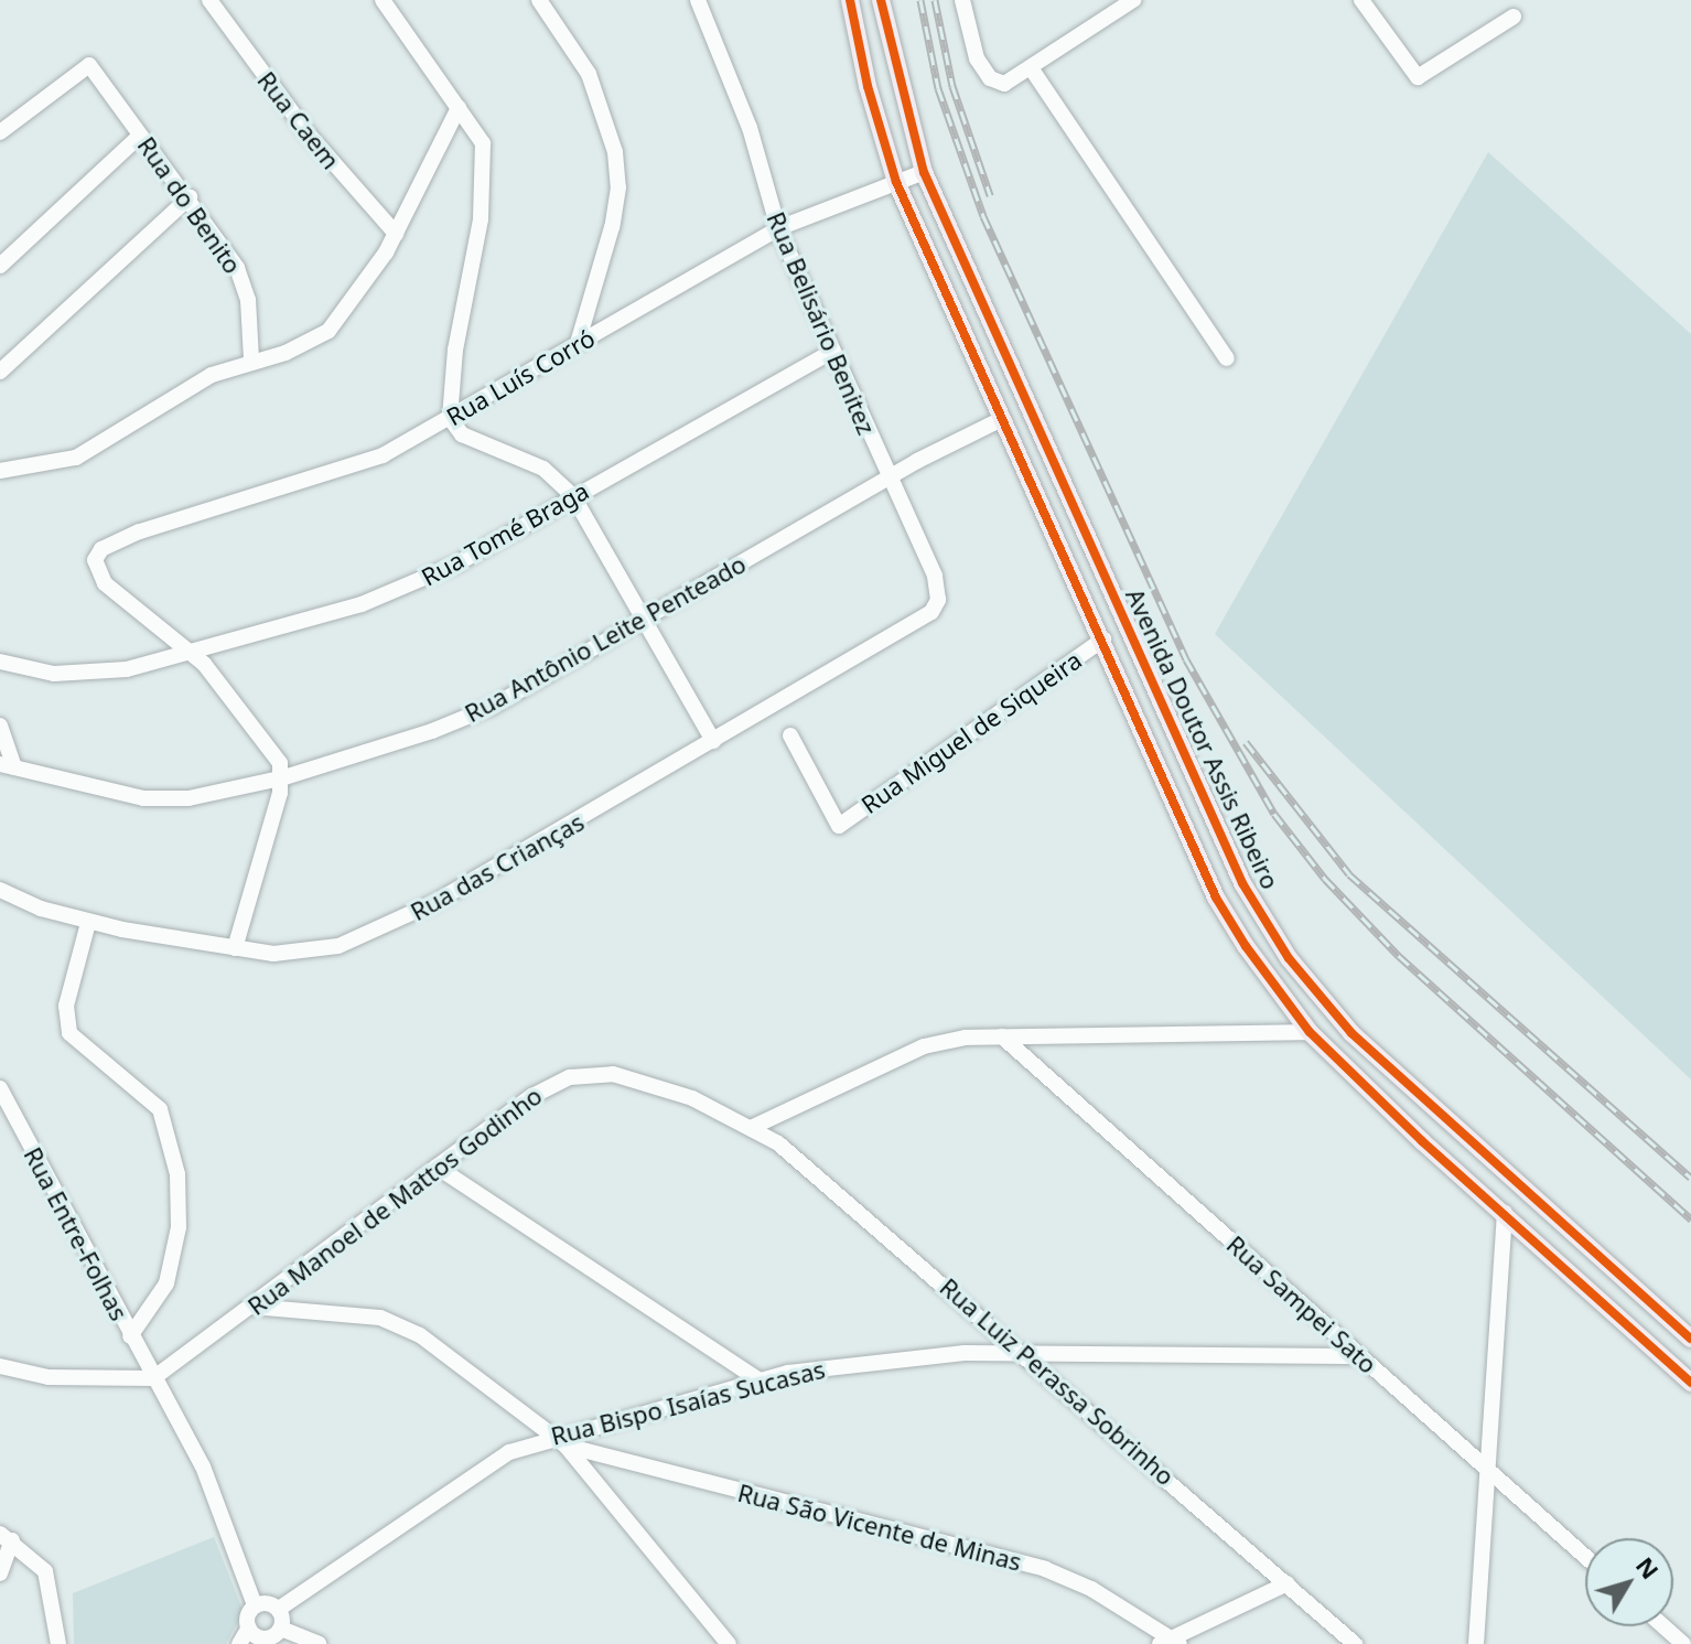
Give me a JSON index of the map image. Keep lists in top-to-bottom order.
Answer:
{
  "streets": {
    "main road": ["Avenida Doutor Assis Ribeiro"],
    "street": [
      "Rua Caem",
      "Rua do Benito",
      "Rua Belisário Benitez",
      "Rua Luís Corró",
      "Rua Tomé Braga",
      "Rua Antônio Leite Penteado",
      "Rua Miguel de Siqueira",
      "Rua das Crianças",
      "Rua Manoel de Mattos Godinho",
      "Rua Entre-Folhas",
      "Rua Sampei Sato",
      "Rua Luiz Perassa Sobrinho",
      "Rua Bispo Isaías Sucasas",
      "Rua São Vicente de Minas"
    ]
  },
  "crossings": [
    ["Rua Belisário Benitez", "Rua Luís Corró"],
    ["Rua Belisário Benitez", "Rua Tomé Braga"],
    ["Rua Belisário Benitez", "Rua Antônio Leite Penteado"],
    ["Rua Belisário Benitez", "Rua das Crianças"],
    ["Rua Luís Corró", "Rua Tomé Braga"],
    ["Rua Luís Corró", "Avenida Doutor Assis Ribeiro"],
    ["Rua Antônio Leite Penteado", "Avenida Doutor Assis Ribeiro"],
    ["Rua Miguel de Siqueira", "Avenida Doutor Assis Ribeiro"],
    ["Rua Manoel de Mattos Godinho", "Rua Entre-Folhas"],
    ["Rua Manoel de Mattos Godinho", "Rua Luiz Perassa Sobrinho"],
    ["Rua Sampei Sato", "Rua Bispo Isaías Sucasas"],
    ["Rua Luiz Perassa Sobrinho", "Rua Bispo Isaías Sucasas"]
  ],
  "north": "top right"
}
